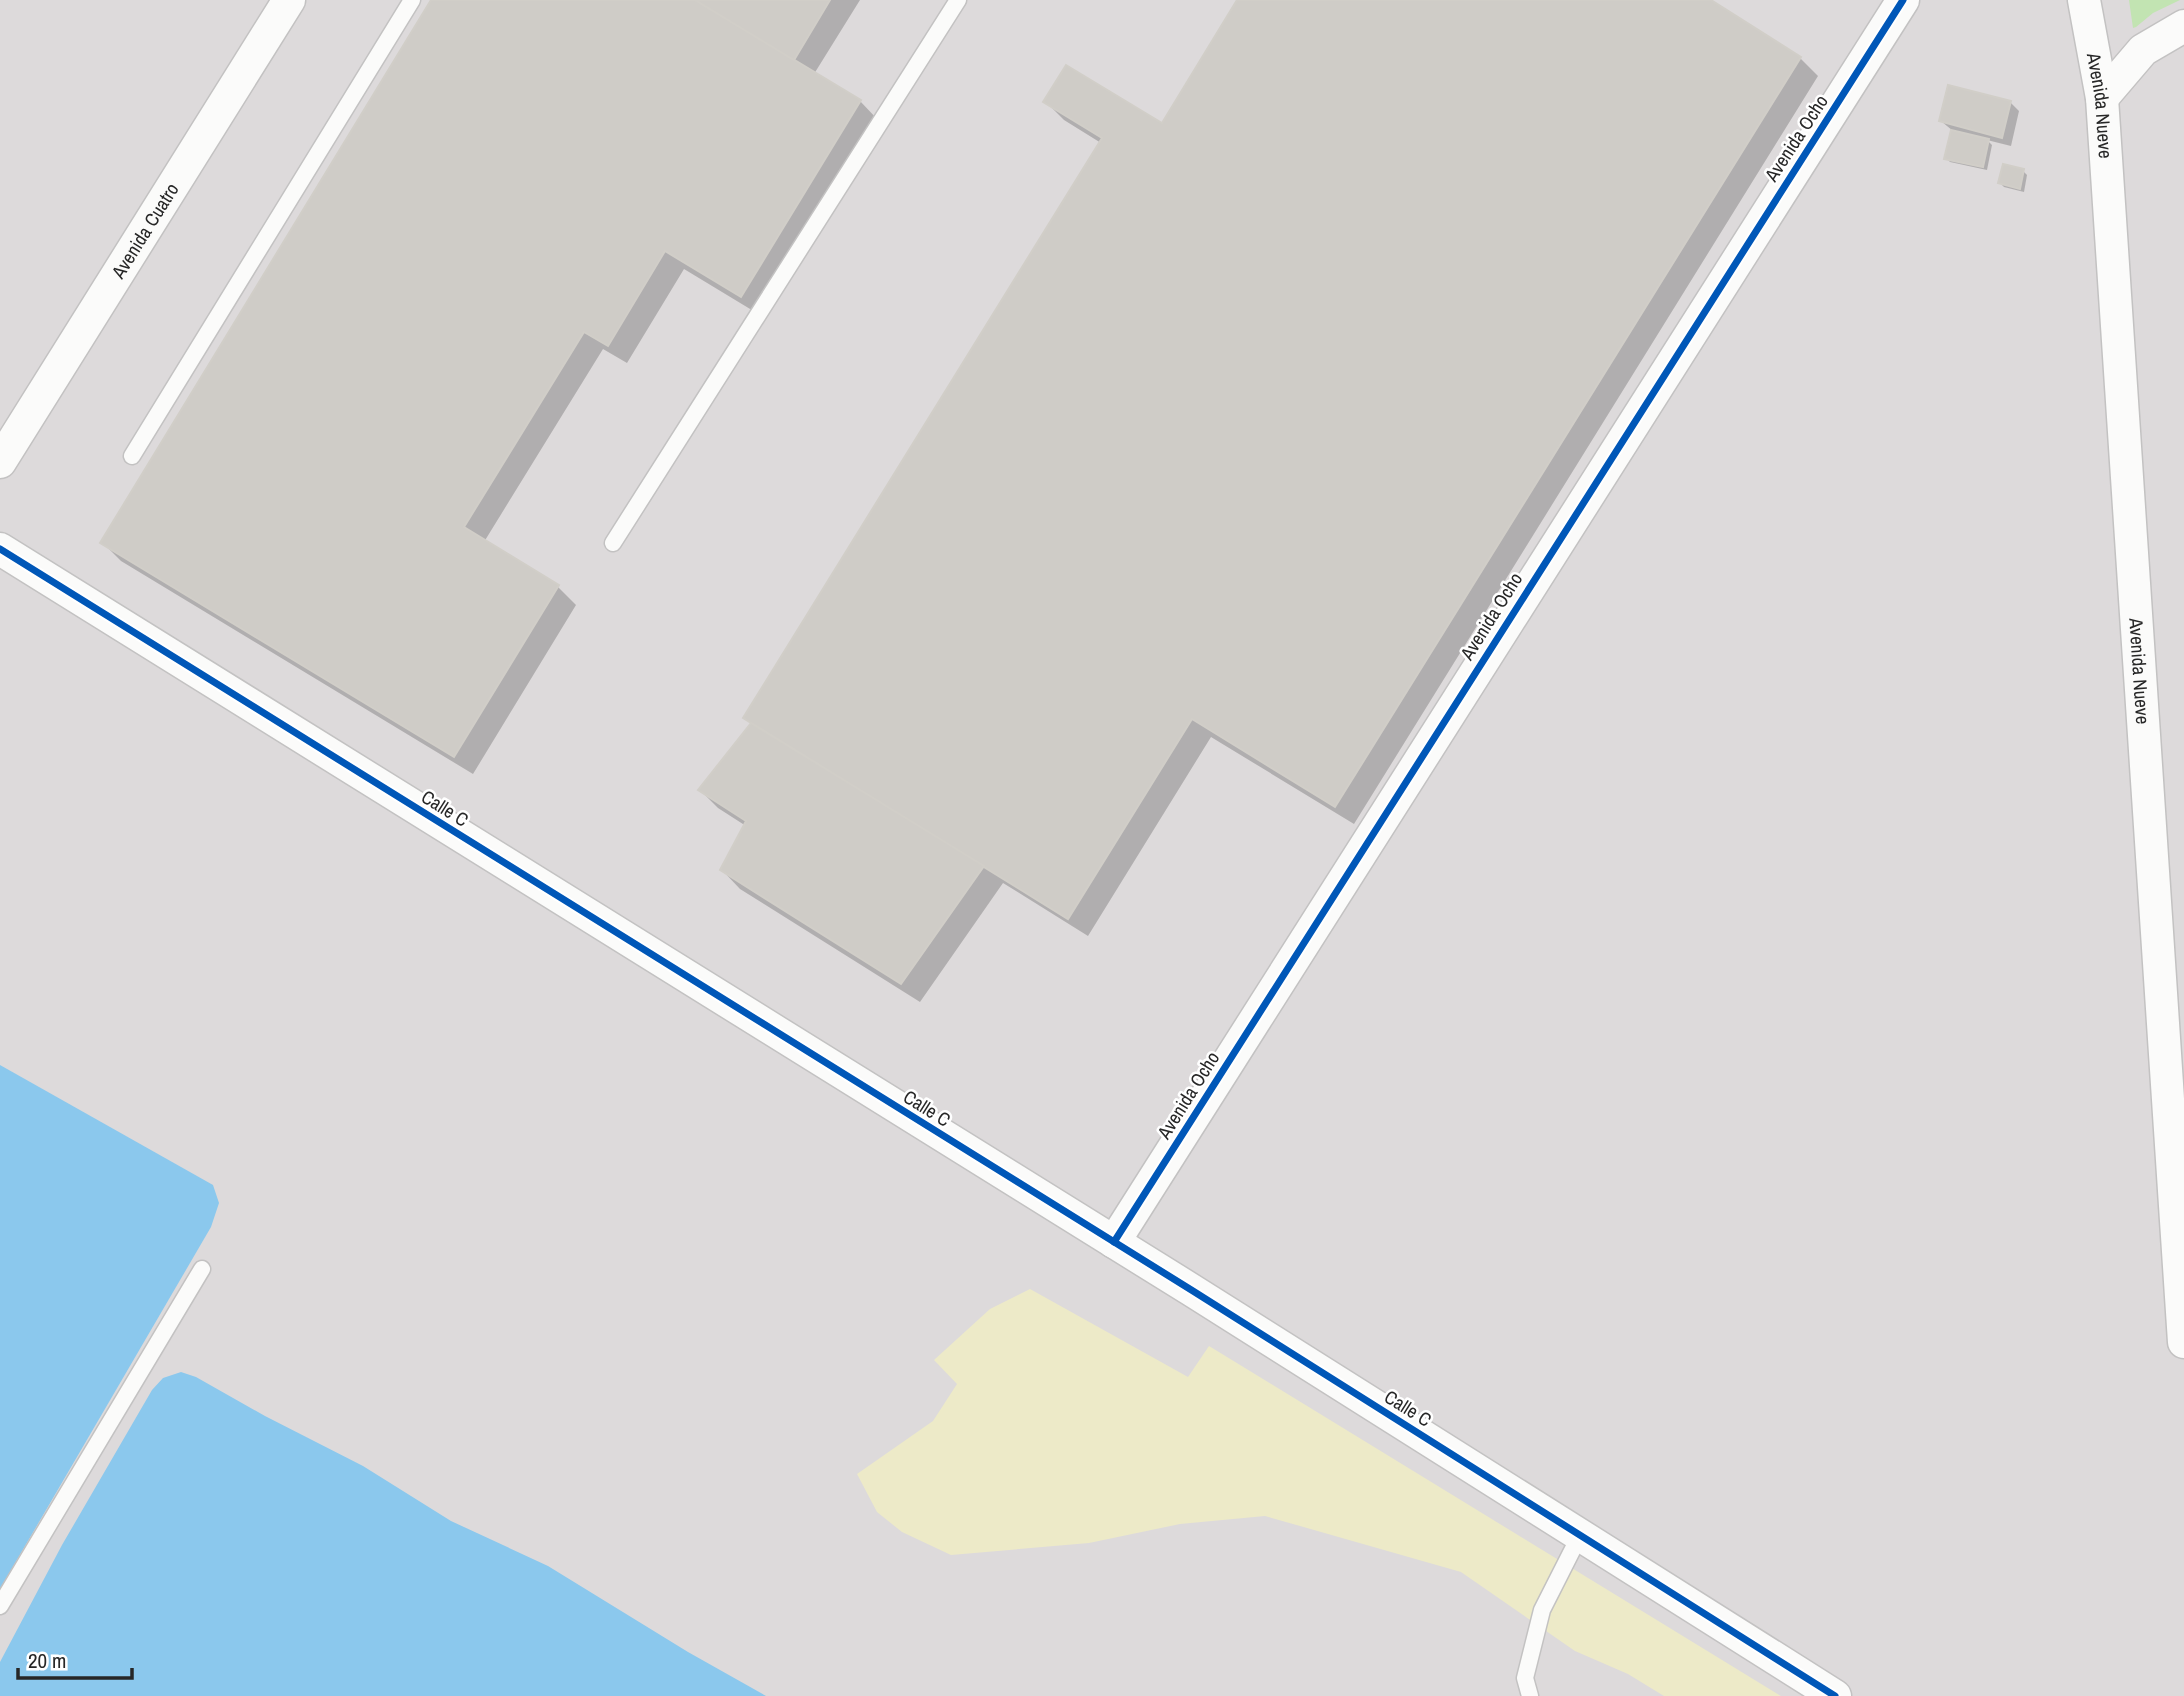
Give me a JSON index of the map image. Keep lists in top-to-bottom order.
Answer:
{
  "streets": {
    "street": [
      "Avenida Nueve",
      "Avenida Ocho",
      "Avenida Cuatro",
      "Calle C"
    ]
  },
  "crossings": [
    ["Avenida Ocho", "Calle C"]
  ],
  "scale_bar": "20 m"
}
